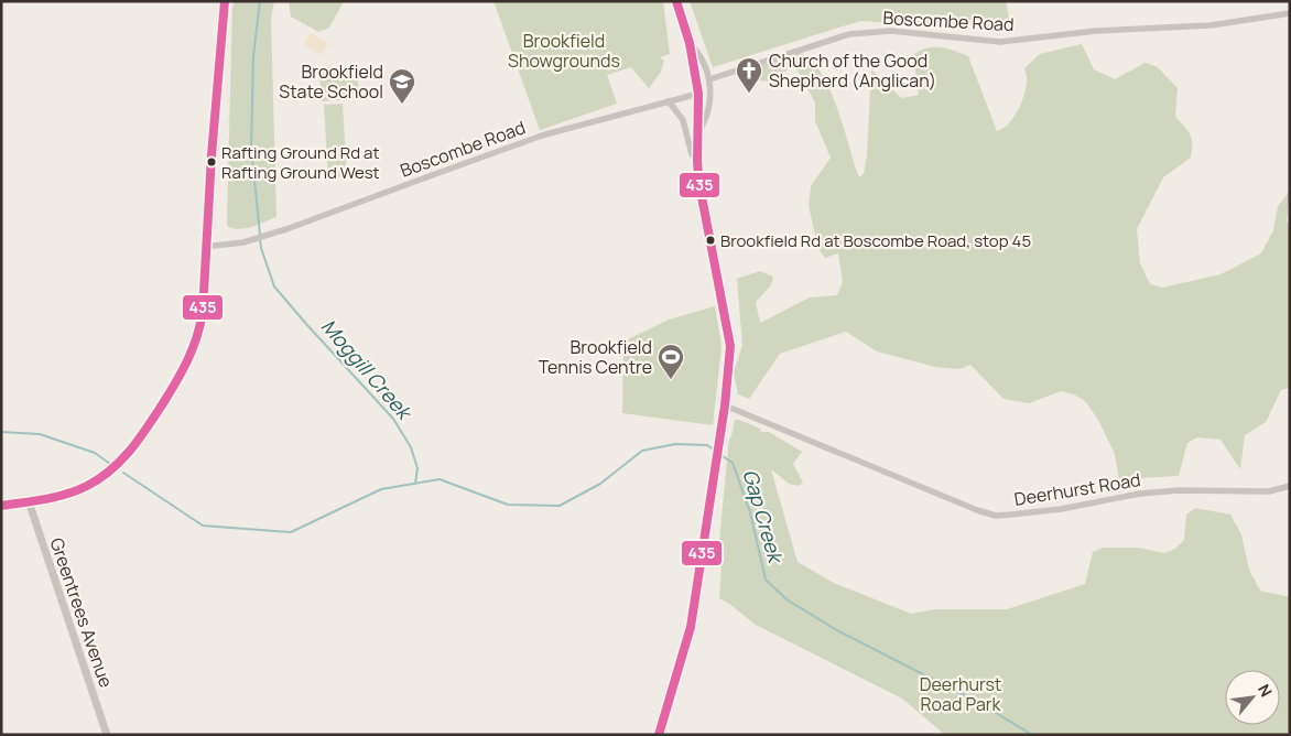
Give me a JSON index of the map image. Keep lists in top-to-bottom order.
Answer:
{
  "streets": {
    "street": ["Boscombe Road", "Deerhurst Road", "Greentrees Avenue"]
  },
  "water": ["Moggill Creek", "Gap Creek"],
  "parks": ["Brookfield Showgrounds", "Deerhurst Road Park"],
  "places": {
    "church": ["Church of the Good Shepherd (Anglican)"],
    "school or university": ["Brookfield State School"],
    "other": ["Rafting Ground Rd at Rafting Ground West", "Brookfield Rd at Boscombe Road, stop 45"],
    "sports": ["Brookfield Tennis Centre"]
  },
  "lines": ["transit line 435"],
  "north": "top right"
}
